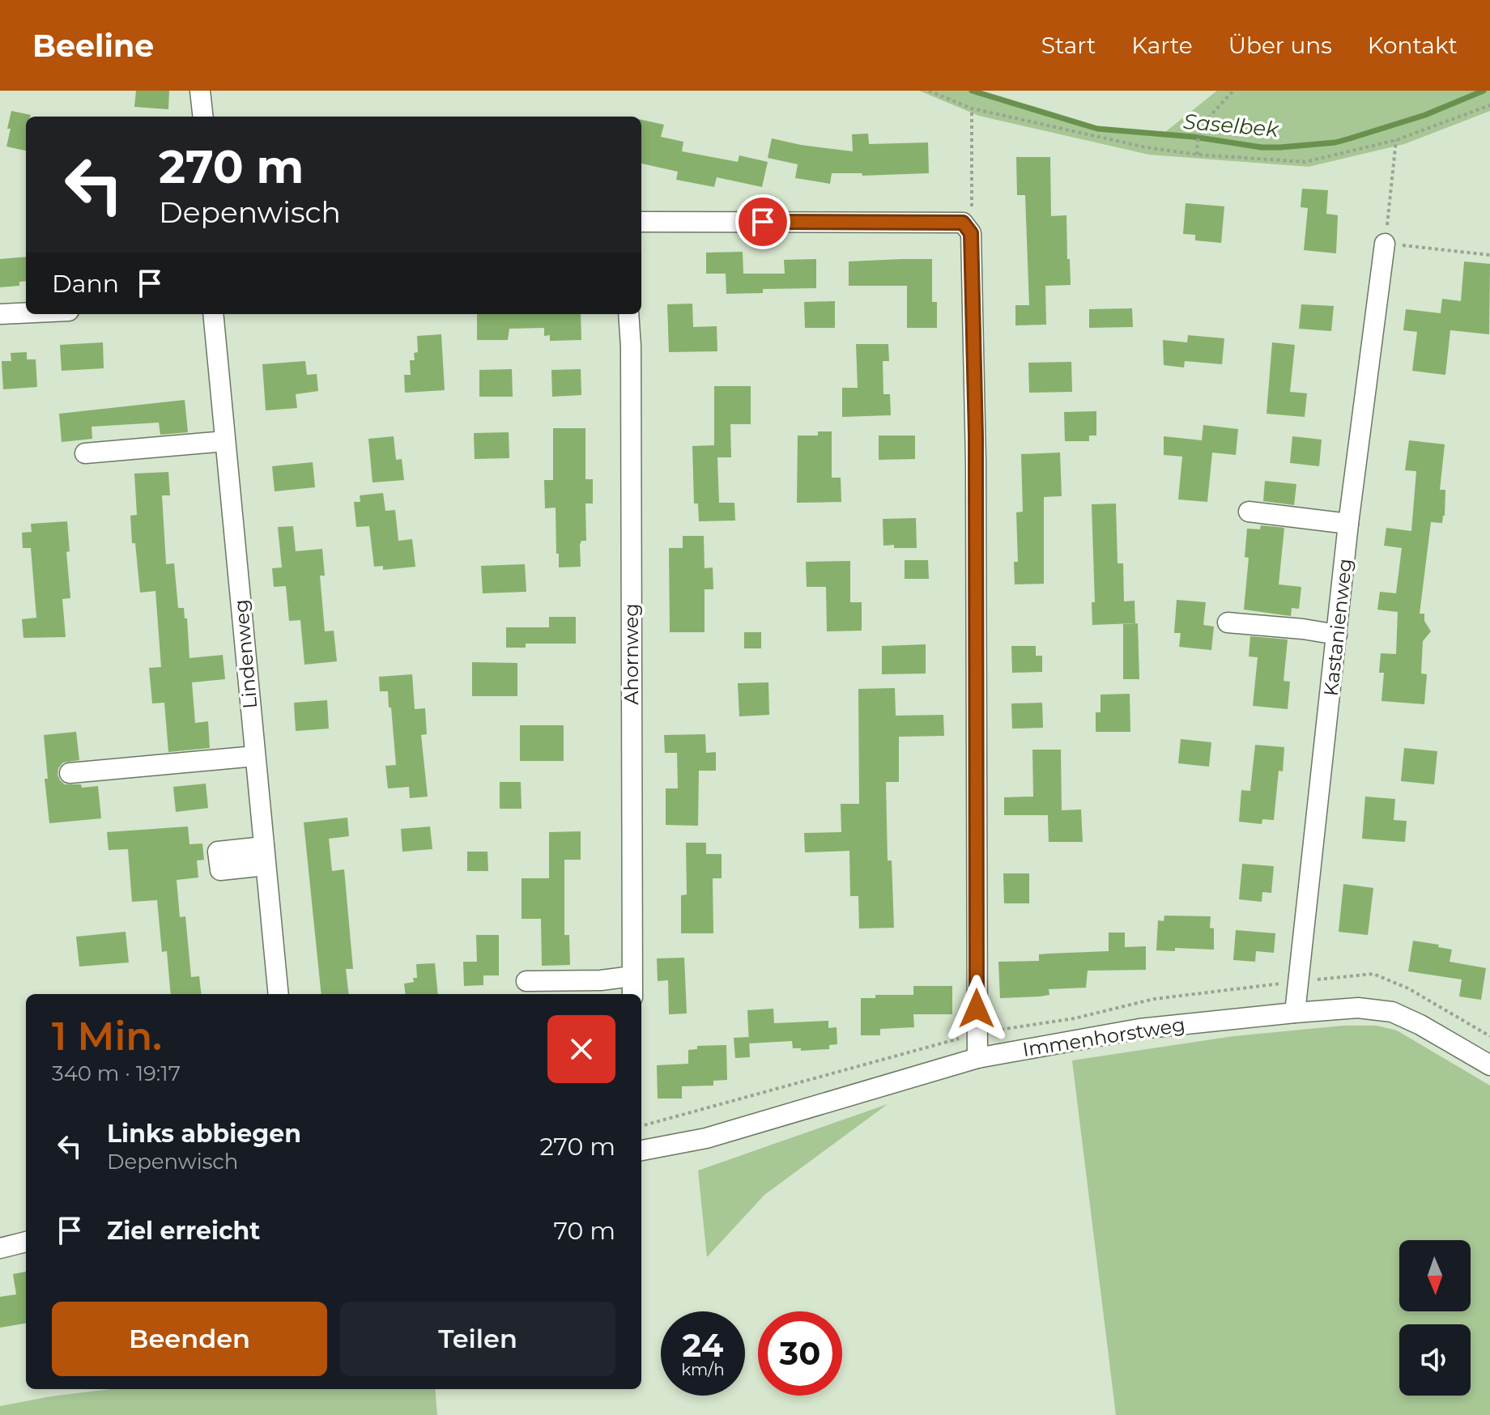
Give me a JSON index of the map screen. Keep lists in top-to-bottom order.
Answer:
{
  "streets": {
    "street": [
      "Kastanienweg",
      "Lindenweg",
      "Ahornweg",
      "Immenhorstweg"
    ]
  },
  "crossings": [
    ["Kastanienweg", "Immenhorstweg"]
  ],
  "water": ["Saselbek"],
  "north": "bottom",
  "page": {
    "header": "Beeline",
    "nav": [
      "Start",
      "Karte",
      "Über uns",
      "Kontakt"
    ],
    "turn": ["270 m", "Depenwisch"],
    "then": "Dann",
    "heading": ["1 Min.", "340 m · 19:17"],
    "list": [
      {
        "name": "Links abbiegen",
        "note": "Depenwisch",
        "value": "270 m"
      },
      {
        "name": "Ziel erreicht",
        "value": "70 m"
      }
    ],
    "buttons": ["Beenden", "Teilen"],
    "speed": "24 km/h",
    "limit": "30"
  }
}
